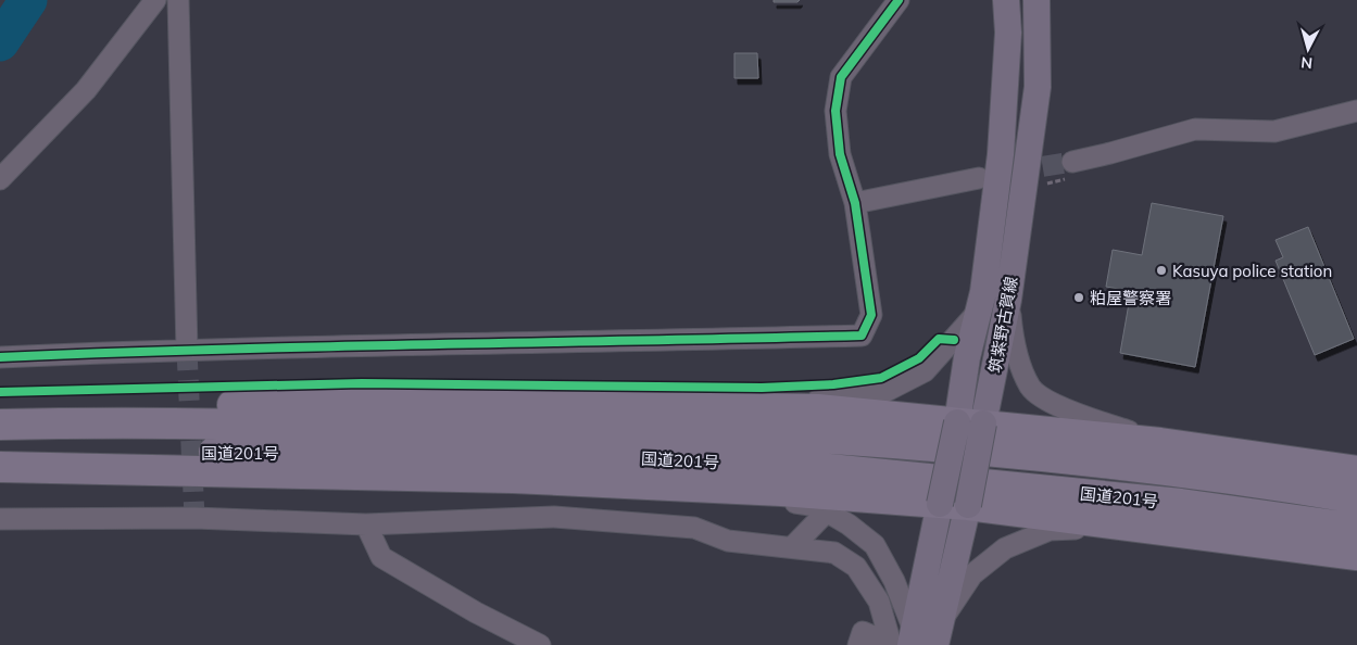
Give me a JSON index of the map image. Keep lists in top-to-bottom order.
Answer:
{
  "streets": {
    "highway": ["国道201号"],
    "main road": ["筑紫野古賀線"]
  },
  "places": ["Kasuya police station", "粕屋警察署"],
  "north": "bottom"
}
